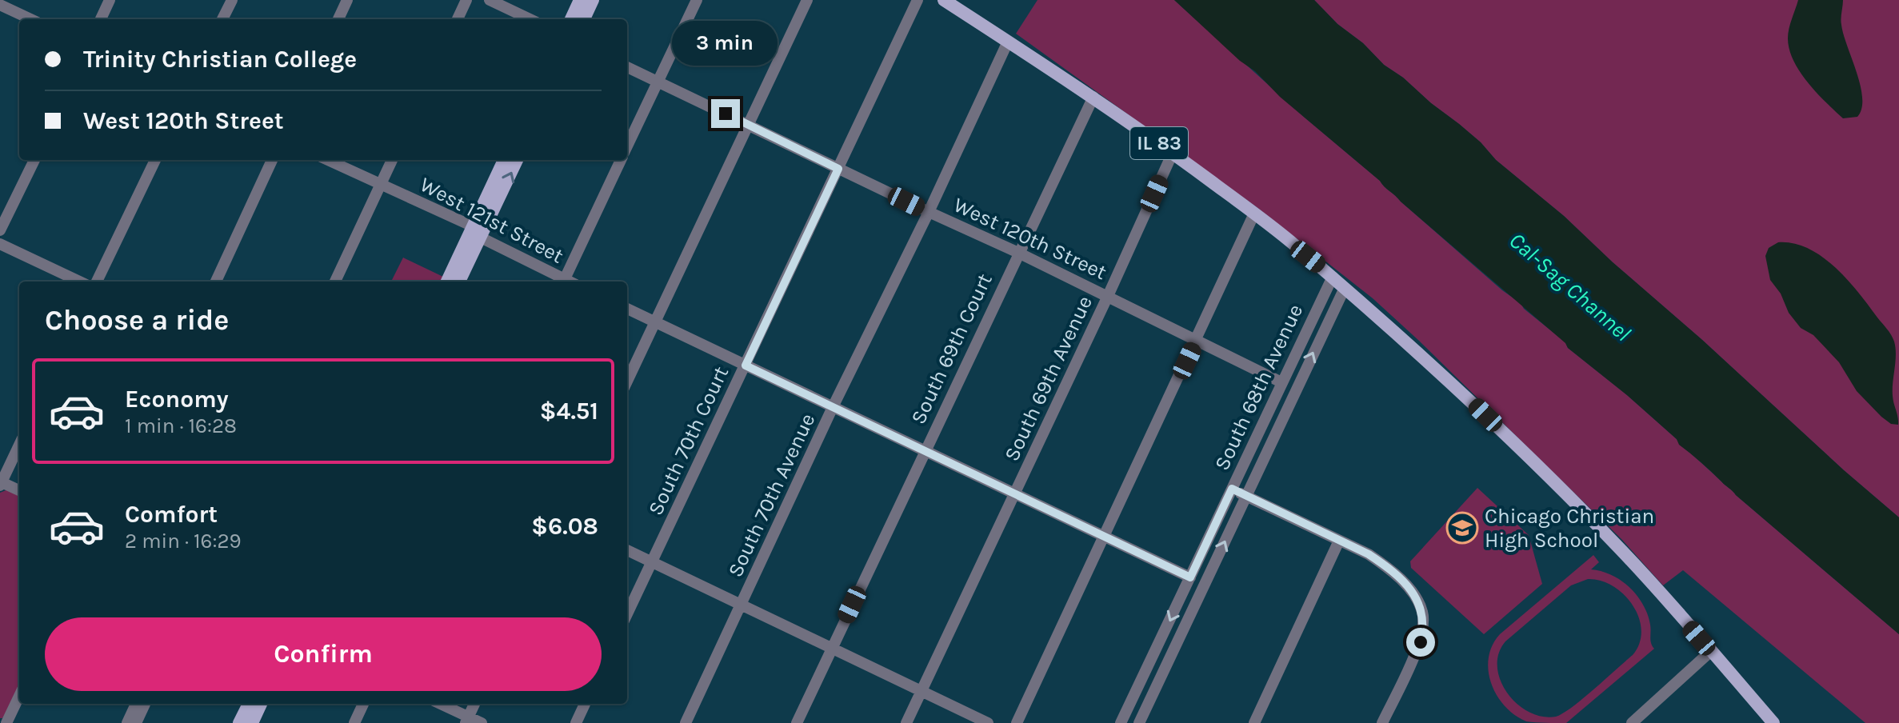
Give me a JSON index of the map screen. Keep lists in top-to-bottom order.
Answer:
{
  "streets": {
    "main road": ["IL 83"],
    "street": [
      "West 121st Street",
      "West 120th Street",
      "South 69th Court",
      "South 69th Avenue",
      "South 68th Avenue",
      "South 70th Court",
      "South 70th Avenue"
    ]
  },
  "crossings": [
    ["IL 83", "South 69th Court"],
    ["IL 83", "South 69th Avenue"],
    ["IL 83", "South 68th Avenue"],
    ["IL 83", "South 70th Avenue"],
    ["West 120th Street", "South 69th Court"],
    ["West 120th Street", "South 69th Avenue"],
    ["West 120th Street", "South 68th Avenue"],
    ["West 120th Street", "South 70th Court"],
    ["West 120th Street", "South 70th Avenue"]
  ],
  "water": ["Cal-Sag Channel"],
  "places": {
    "school or university": ["Chicago Christian High School"]
  },
  "page": {
    "banner": ["Trinity Christian College", "West 120th Street"],
    "bubble": "3 min",
    "heading": "Choose a ride",
    "list": [
      {
        "name": "Economy",
        "note": "1 min · 16:28",
        "value": "$4.51"
      },
      {
        "name": "Comfort",
        "note": "2 min · 16:29",
        "value": "$6.08"
      }
    ],
    "buttons": "Confirm"
  }
}
